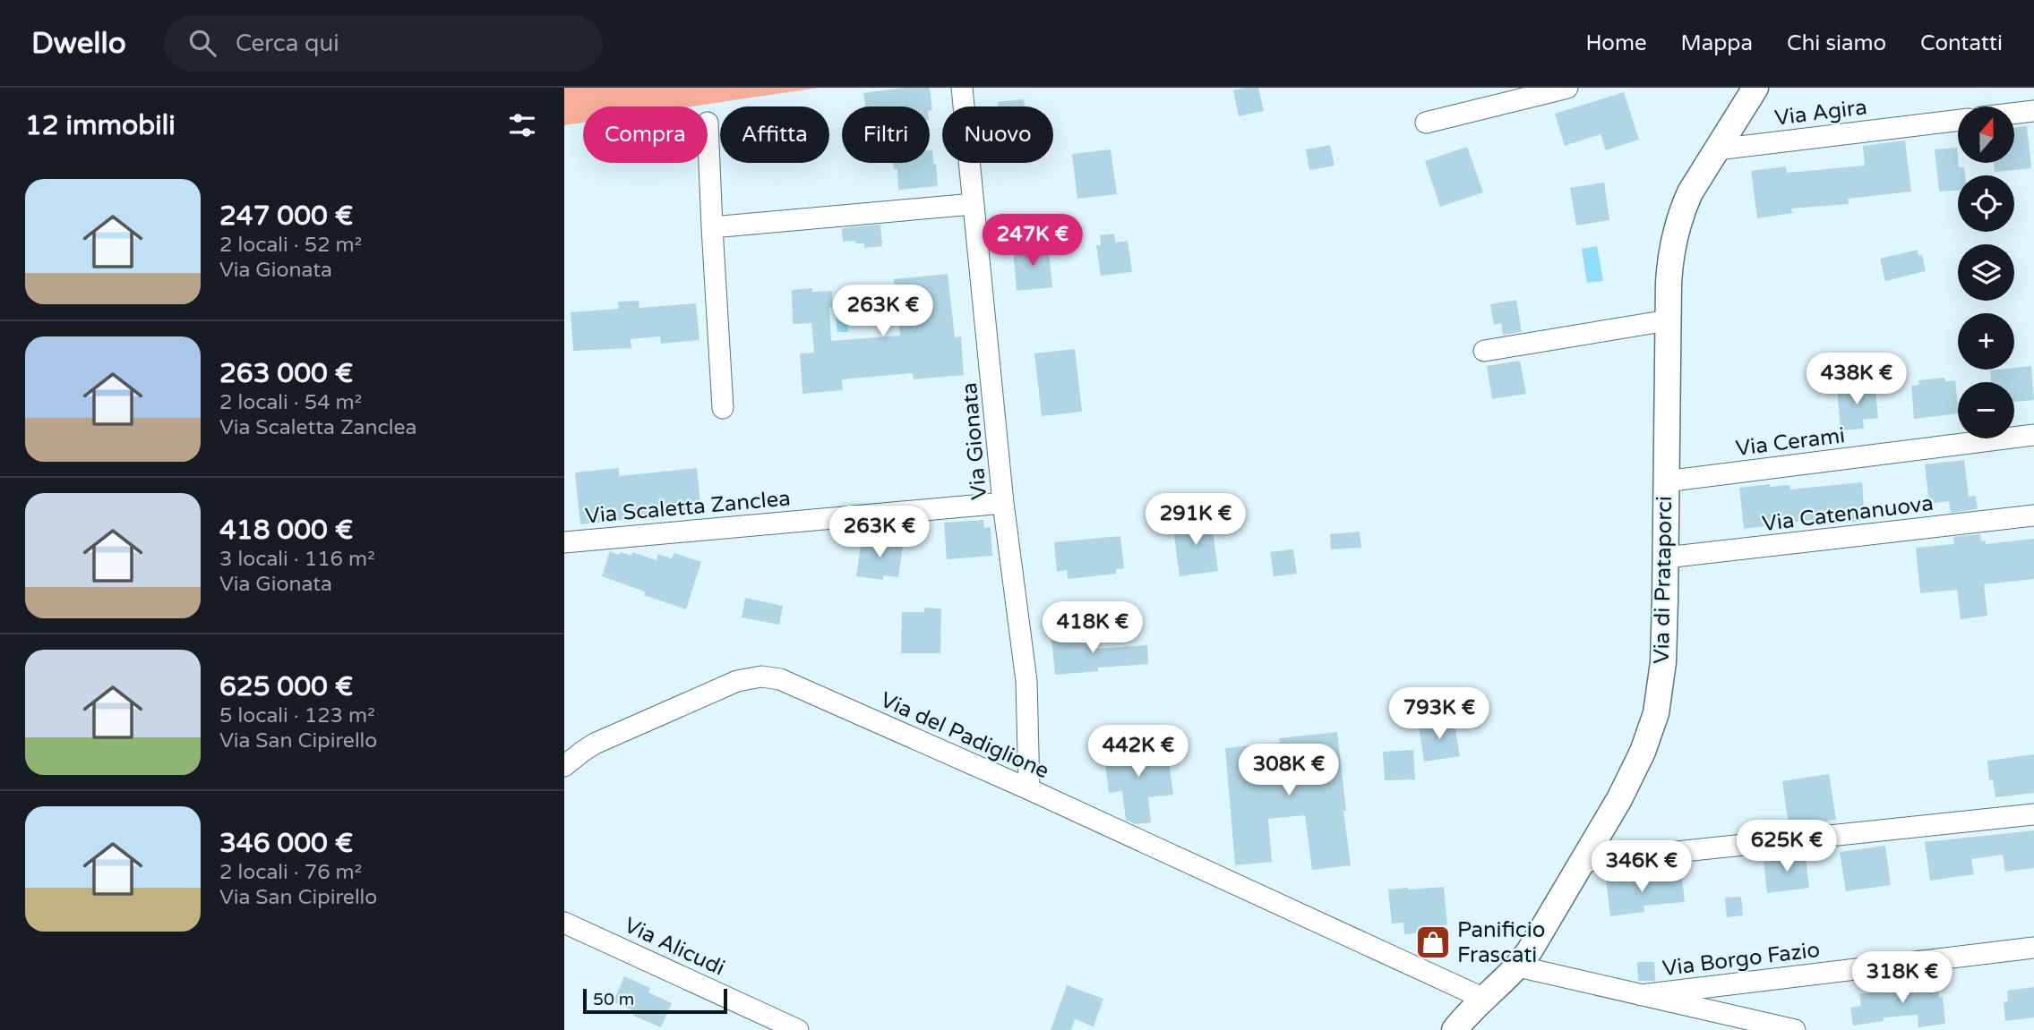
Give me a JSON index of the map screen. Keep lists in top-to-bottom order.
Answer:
{
  "streets": {
    "street": [
      "Via Agira",
      "Via Gionata",
      "Via Cerami",
      "Via Scaletta Zanclea",
      "Via Catenanuova",
      "Via di Prataporci",
      "Via del Padiglione",
      "Via Alicudi",
      "Via Borgo Fazio"
    ]
  },
  "crossings": [
    ["Via Agira", "Via di Prataporci"],
    ["Via Gionata", "Via Scaletta Zanclea"],
    ["Via Gionata", "Via del Padiglione"],
    ["Via Cerami", "Via di Prataporci"],
    ["Via Catenanuova", "Via di Prataporci"],
    ["Via di Prataporci", "Via del Padiglione"]
  ],
  "places": {
    "shop": ["Panificio Frascati"]
  },
  "scale_bar": "50 m",
  "north": "top",
  "page": {
    "header": "Dwello",
    "search": "Cerca qui",
    "nav": [
      "Home",
      "Mappa",
      "Chi siamo",
      "Contatti"
    ],
    "heading": "12 immobili",
    "map_buttons": ["+", "−"],
    "chip": [
      "Compra",
      "Affitta",
      "Filtri",
      "Nuovo"
    ],
    "list": [
      {
        "name": "247 000 €",
        "note": "2 locali · 52 m² · Via Gionata"
      },
      {
        "name": "263 000 €",
        "note": "2 locali · 54 m² · Via Scaletta Zanclea"
      },
      {
        "name": "418 000 €",
        "note": "3 locali · 116 m² · Via Gionata"
      },
      {
        "name": "625 000 €",
        "note": "5 locali · 123 m² · Via San Cipirello"
      },
      {
        "name": "346 000 €",
        "note": "2 locali · 76 m² · Via San Cipirello"
      }
    ],
    "price": [
      "247K €",
      "263K €",
      "438K €",
      "291K €",
      "263K €",
      "418K €",
      "793K €",
      "442K €",
      "308K €",
      "625K €",
      "346K €",
      "318K €"
    ],
    "scale": "50 m"
  }
}
